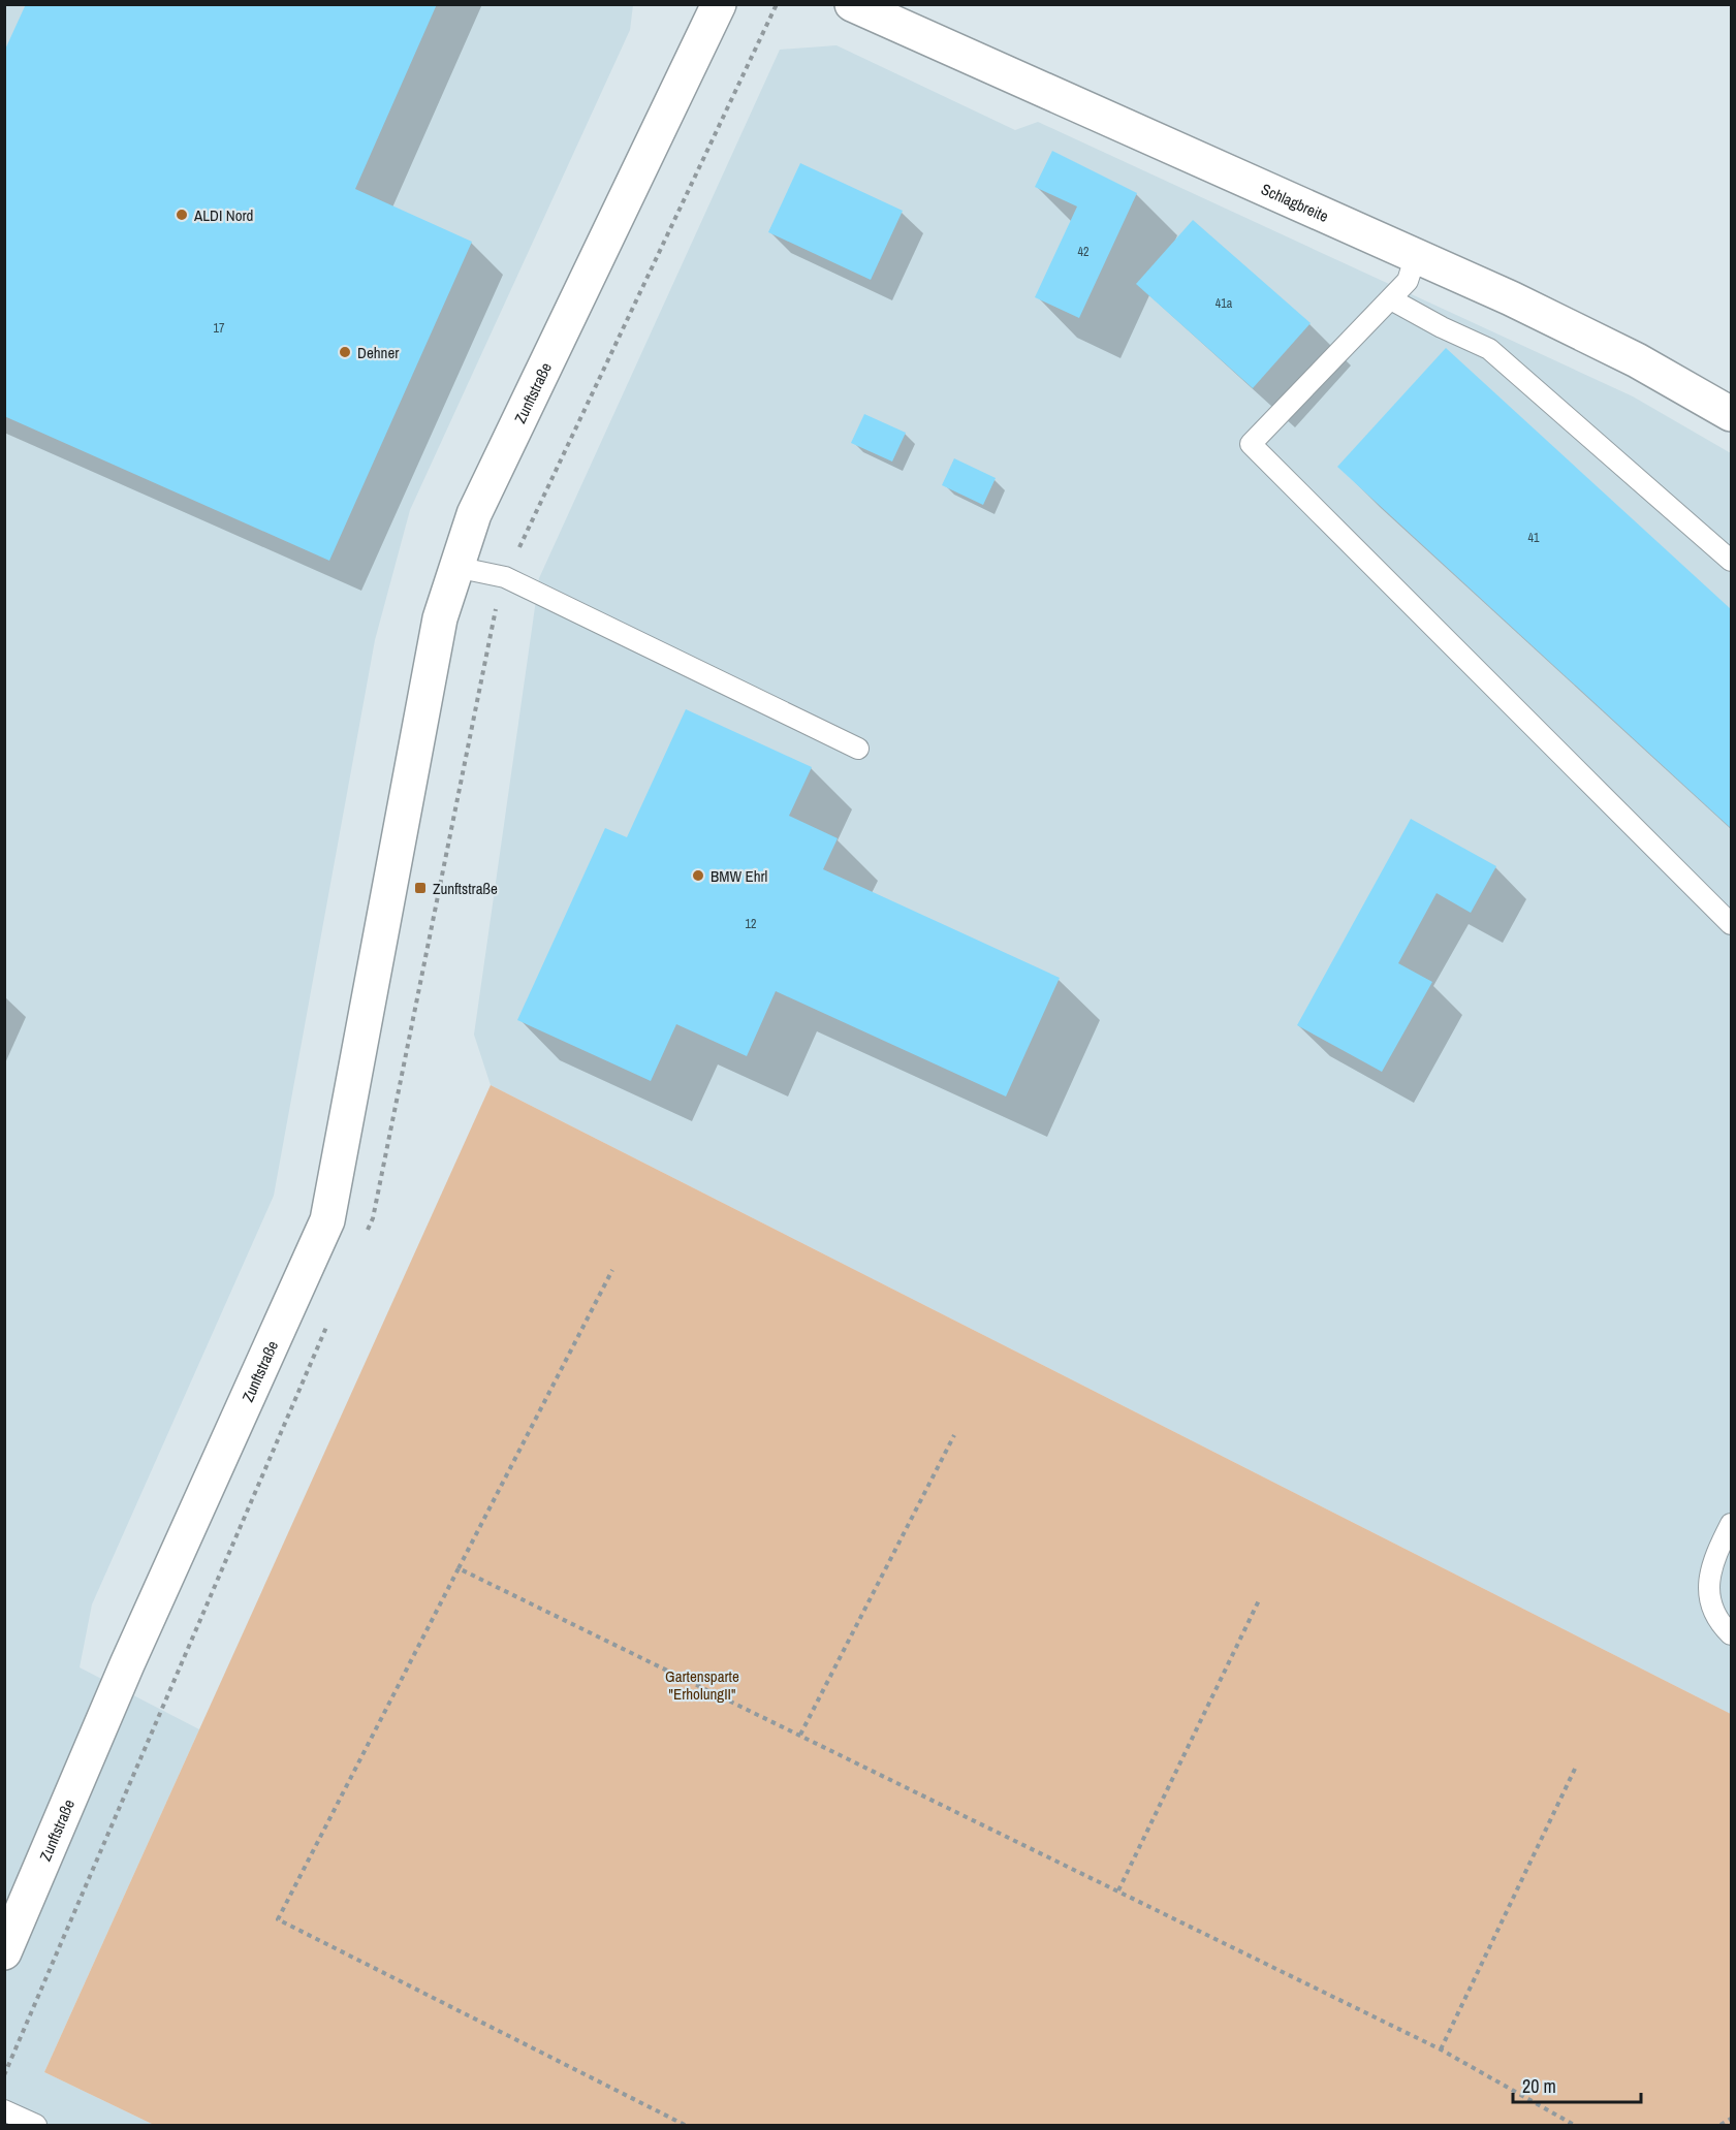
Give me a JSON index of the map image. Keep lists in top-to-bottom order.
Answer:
{
  "streets": {
    "street": ["Schlagbreite", "Zunftstraße"]
  },
  "parks": ["Gartensparte \"ErholungII\""],
  "places": {
    "other": ["ALDI Nord", "Dehner", "BMW Ehrl"],
    "transit": ["Zunftstraße"]
  },
  "house_numbers": [
    "42",
    "41a",
    "17",
    "41",
    "12"
  ],
  "scale_bar": "20 m"
}
